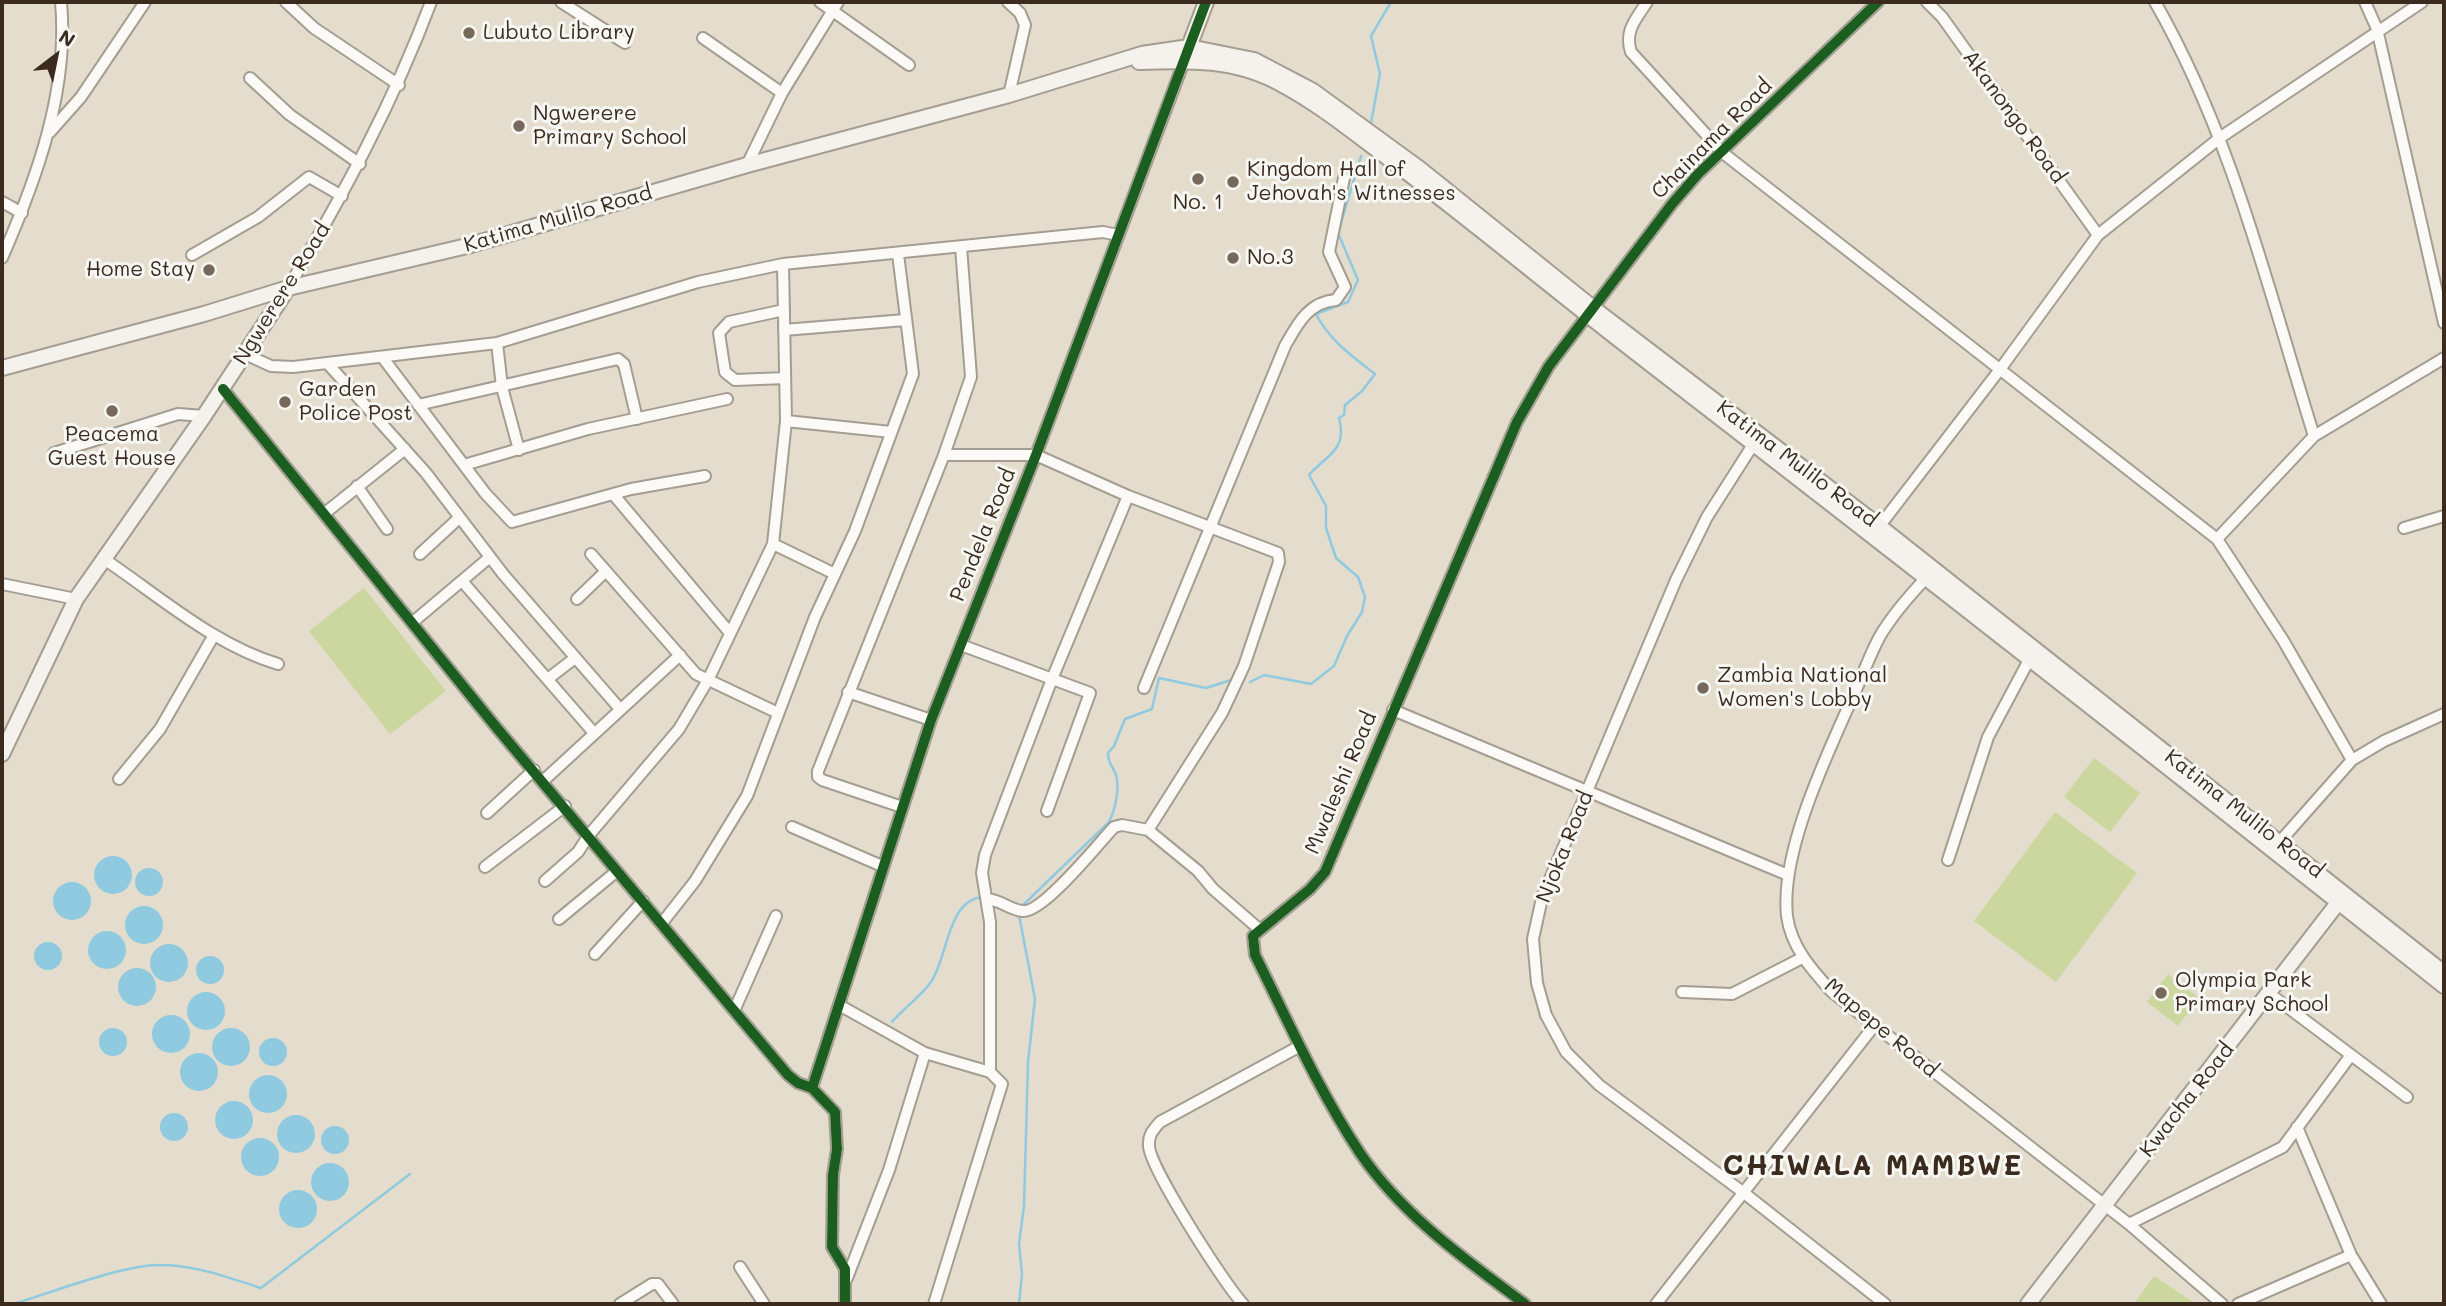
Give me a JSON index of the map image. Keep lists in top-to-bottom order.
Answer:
{
  "streets": {
    "main road": [
      "Katima Mulilo Road",
      "Ngwerere Road",
      "Pendela Road",
      "Kwacha Road"
    ],
    "street": [
      "Akanongo Road",
      "Chainama Road",
      "Mwaleshi Road",
      "Njoka Road",
      "Mapepe Road"
    ]
  },
  "crossings": [
    ["Chainama Road", "Katima Mulilo Road"],
    ["Chainama Road", "Mwaleshi Road"],
    ["Katima Mulilo Road", "Ngwerere Road"],
    ["Katima Mulilo Road", "Pendela Road"],
    ["Katima Mulilo Road", "Mwaleshi Road"],
    ["Katima Mulilo Road", "Njoka Road"],
    ["Katima Mulilo Road", "Mapepe Road"],
    ["Katima Mulilo Road", "Kwacha Road"],
    ["Mapepe Road", "Kwacha Road"]
  ],
  "districts": ["CHIWALA MAMBWE"],
  "places": [
    "Lubuto Library",
    "Ngwerere Primary School",
    "No. 1",
    "Kingdom Hall of Jehovah's Witnesses",
    "No.3",
    "Home Stay",
    "Garden Police Post",
    "Peacema Guest House",
    "Zambia National Women's Lobby",
    "Olympia Park Primary School"
  ],
  "north": "top right"
}
